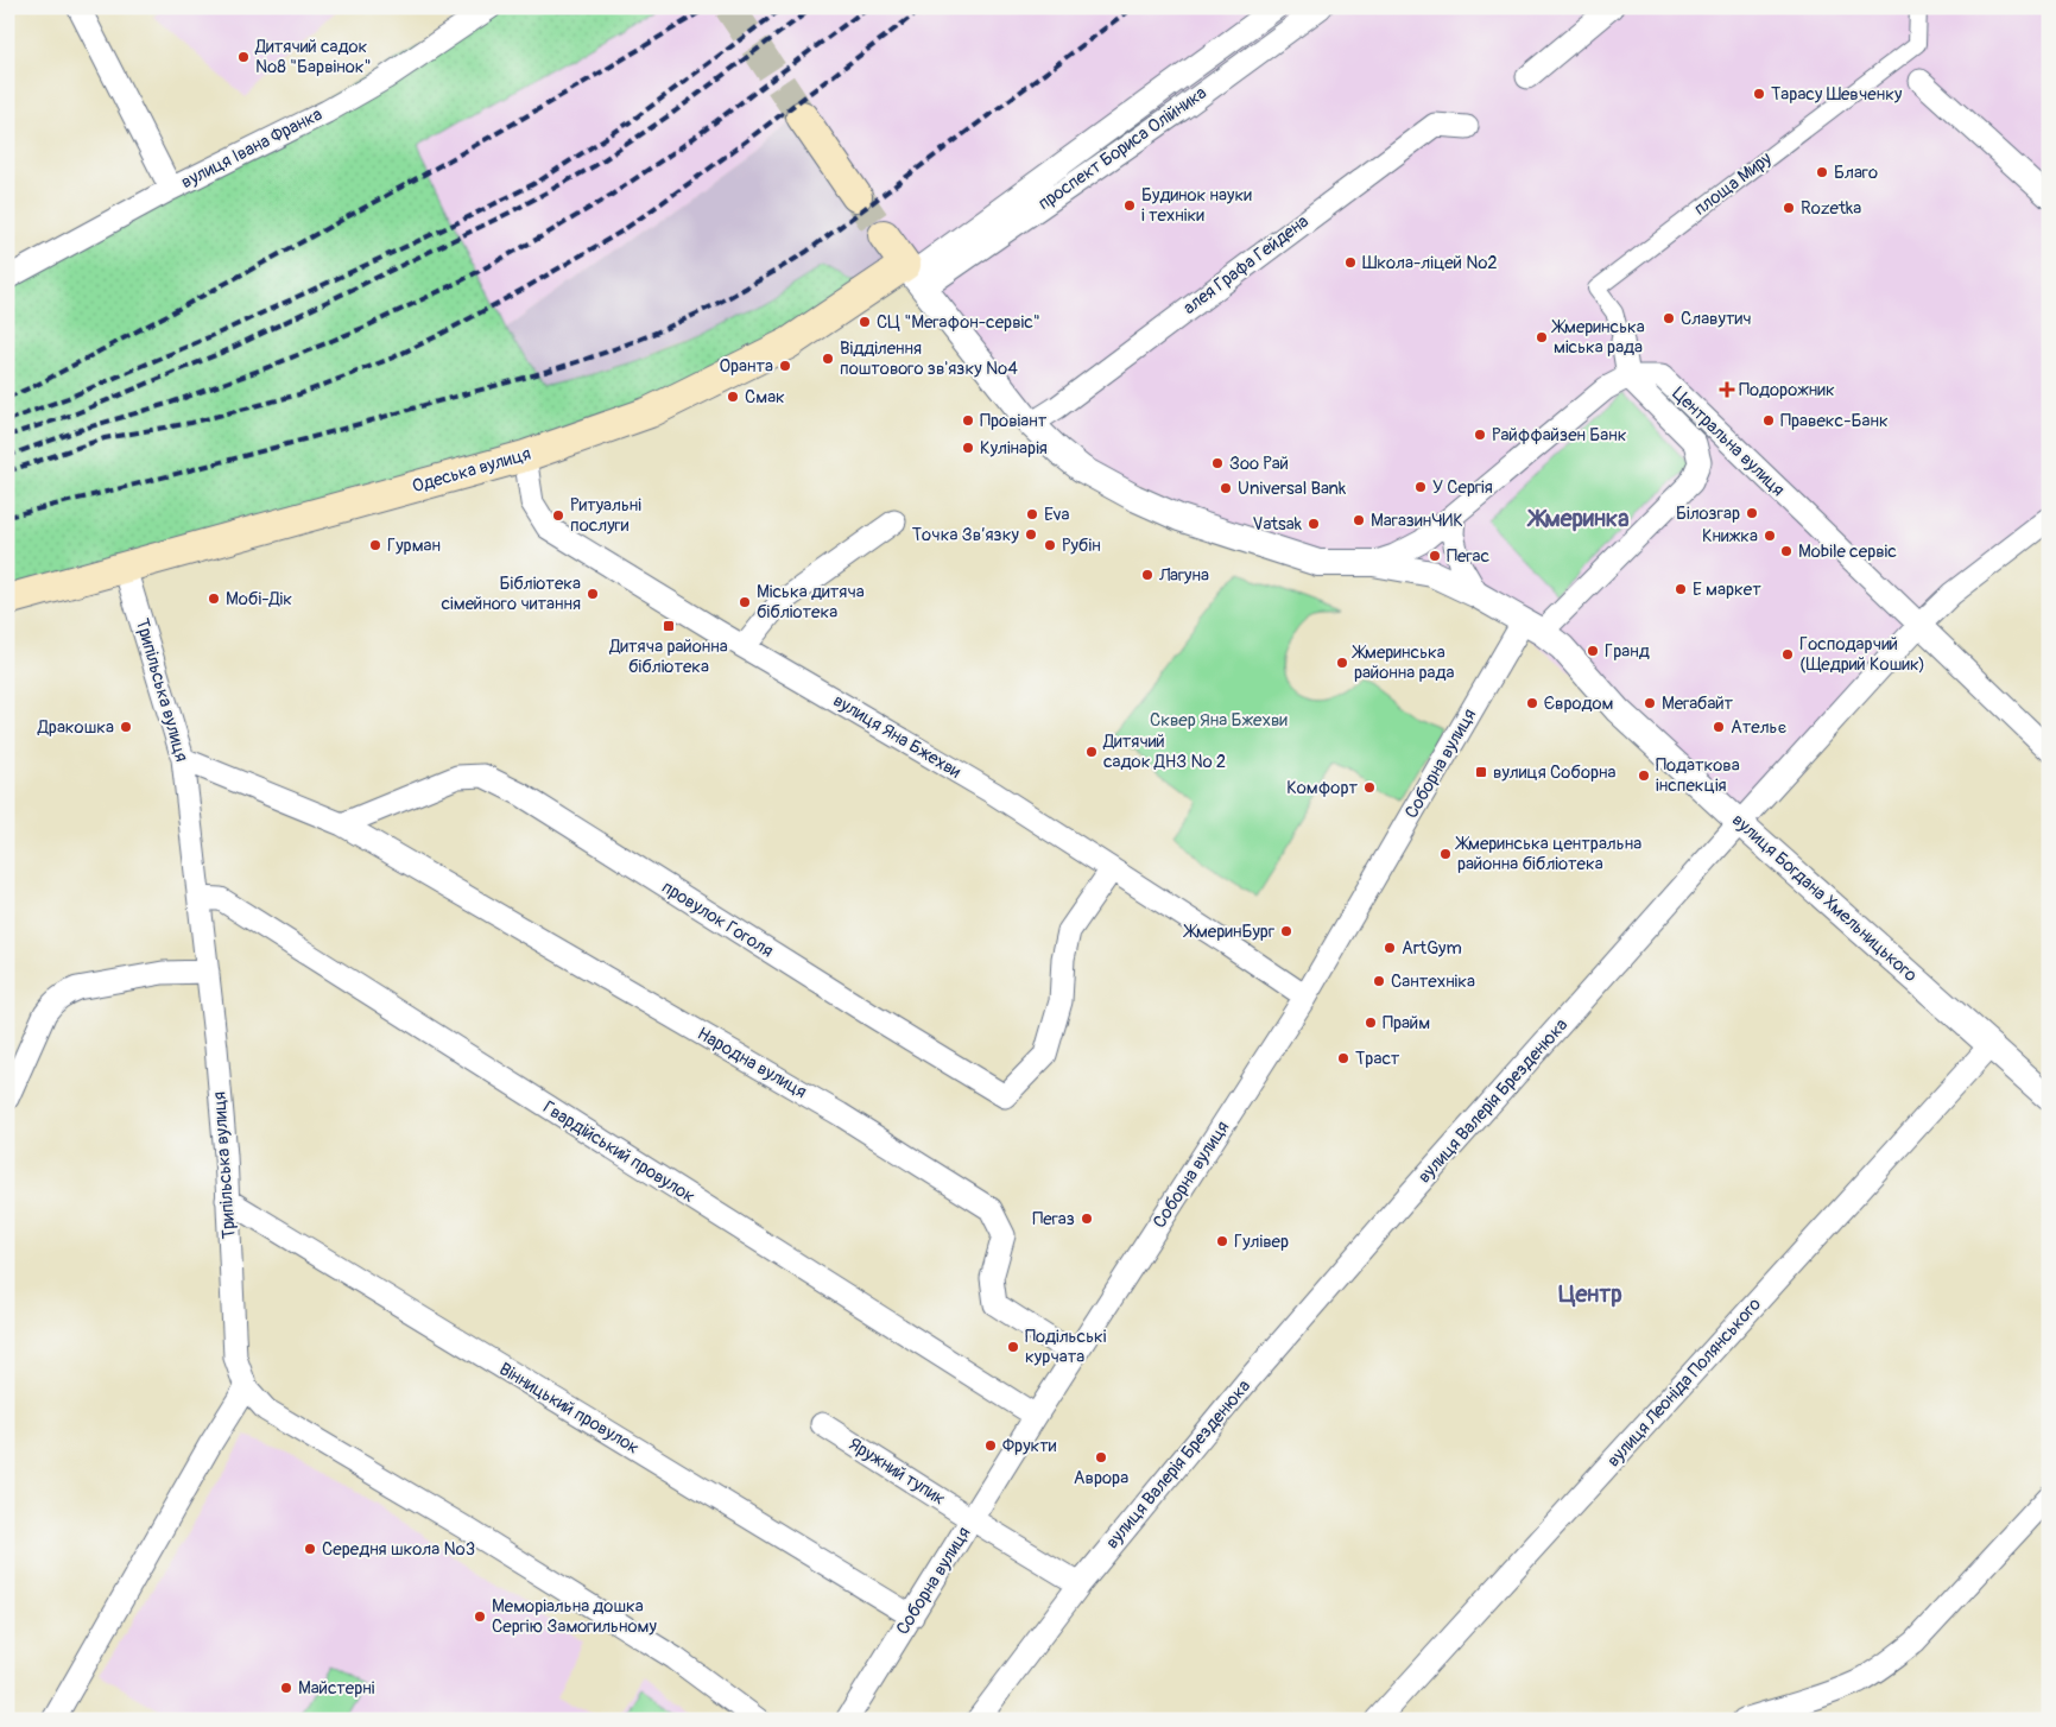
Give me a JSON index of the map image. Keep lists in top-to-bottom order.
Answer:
{
  "streets": {
    "main road": ["Одеська вулиця"],
    "street": [
      "вулиця Івана Франка",
      "проспект Бориса Олійника",
      "площа Миру",
      "алея Графа Гейдена",
      "Центральна вулиця",
      "Трипільська вулиця",
      "вулиця Яна Бжехви",
      "Соборна вулиця",
      "вулиця Богдана Хмельницького",
      "провулок Гоголя",
      "Народна вулиця",
      "вулиця Валерія Брезденюка",
      "Гвардійський провулок",
      "вулиця Леоніда Полянського",
      "Вінницький провулок",
      "Яружний тупик"
    ]
  },
  "crossings": [
    ["проспект Бориса Олійника", "Одеська вулиця"],
    ["проспект Бориса Олійника", "вулиця Богдана Хмельницького"],
    ["площа Миру", "Центральна вулиця"],
    ["площа Миру", "Соборна вулиця"],
    ["алея Графа Гейдена", "вулиця Богдана Хмельницького"],
    ["Центральна вулиця", "Соборна вулиця"],
    ["Центральна вулиця", "вулиця Богдана Хмельницького"],
    ["Центральна вулиця", "вулиця Валерія Брезденюка"],
    ["Одеська вулиця", "Трипільська вулиця"],
    ["Одеська вулиця", "вулиця Яна Бжехви"],
    ["Одеська вулиця", "вулиця Богдана Хмельницького"],
    ["Трипільська вулиця", "Гвардійський провулок"],
    ["Трипільська вулиця", "Вінницький провулок"],
    ["вулиця Яна Бжехви", "Соборна вулиця"],
    ["вулиця Яна Бжехви", "провулок Гоголя"],
    ["Соборна вулиця", "вулиця Богдана Хмельницького"],
    ["Соборна вулиця", "Народна вулиця"],
    ["Соборна вулиця", "Гвардійський провулок"],
    ["Соборна вулиця", "Вінницький провулок"],
    ["Соборна вулиця", "Яружний тупик"],
    ["вулиця Богдана Хмельницького", "вулиця Валерія Брезденюка"],
    ["вулиця Богдана Хмельницького", "вулиця Леоніда Полянського"],
    ["провулок Гоголя", "Народна вулиця"],
    ["вулиця Валерія Брезденюка", "Яружний тупик"]
  ],
  "districts": ["Жмеринка", "Центр"],
  "parks": ["Сквер Яна Бжехви"],
  "places": {
    "other": [
      "Дитячий садок №8 \"Барвінок\"",
      "Тарасу Шевченку",
      "Благо",
      "Будинок науки і техніки",
      "Rozetka",
      "Школа-ліцей №2",
      "Славутич",
      "СЦ \"Мегафон-сервіс\"",
      "Жмеринська міська рада",
      "Відділення поштового зв'язку №4",
      "Оранта",
      "Смак",
      "Провіант",
      "Правекс-Банк",
      "Райффайзен Банк",
      "Кулінарія",
      "Зоо Рай",
      "У Сергія",
      "Universal Bank",
      "Білозгар",
      "Eva",
      "Ритуальні послуги",
      "МагазинЧИК",
      "Vatsak",
      "Точка Зв’язку",
      "Книжка",
      "Гурман",
      "Рубін",
      "Mobile сервіс",
      "Пегас",
      "Лагуна",
      "E маркет",
      "Бібліотека сімейного читання",
      "Мобі-Дік",
      "Міська дитяча бібліотека",
      "Гранд",
      "Господарчий (Щедрий Кошик)",
      "Жмеринська районна рада",
      "Євродом",
      "Мегабайт",
      "Дракошка",
      "Ательє",
      "Дитячий садок ДНЗ № 2",
      "Податкова інспекція",
      "Комфорт",
      "Жмеринська центральна районна бібліотека",
      "ЖмеринБург",
      "ArtGym",
      "Сантехніка",
      "Прайм",
      "Траст",
      "Пегаз",
      "Гулівер",
      "Подільські курчата",
      "Фрукти",
      "Аврора",
      "Середня школа №3",
      "Меморіальна дошка Сергію Замогильному",
      "Майстерні"
    ],
    "health": ["Подорожник"],
    "transit": ["Дитяча районна бібліотека", "вулиця Соборна"]
  }
}
